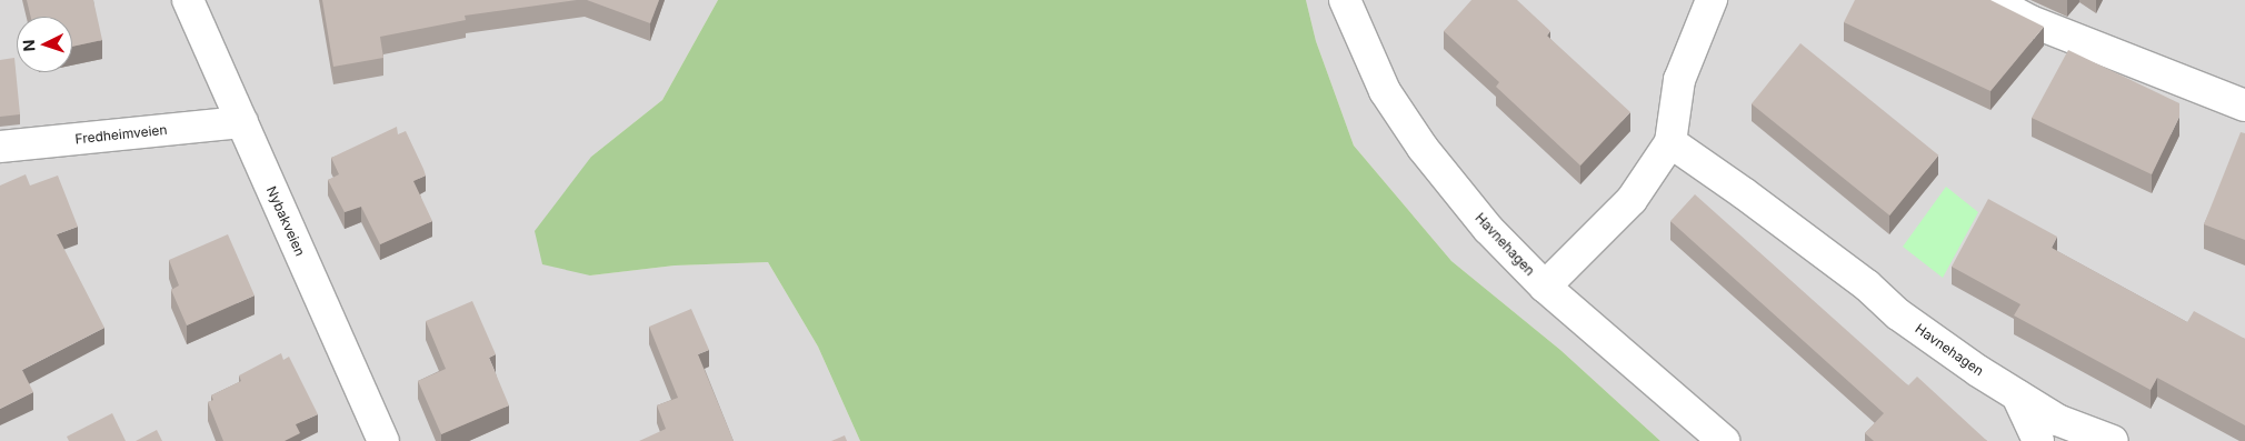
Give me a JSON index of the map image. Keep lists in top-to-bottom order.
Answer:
{
  "streets": {
    "street": ["Fredheimveien", "Nybakveien", "Havnehagen"]
  },
  "crossings": [
    ["Fredheimveien", "Nybakveien"]
  ],
  "north": "left"
}
